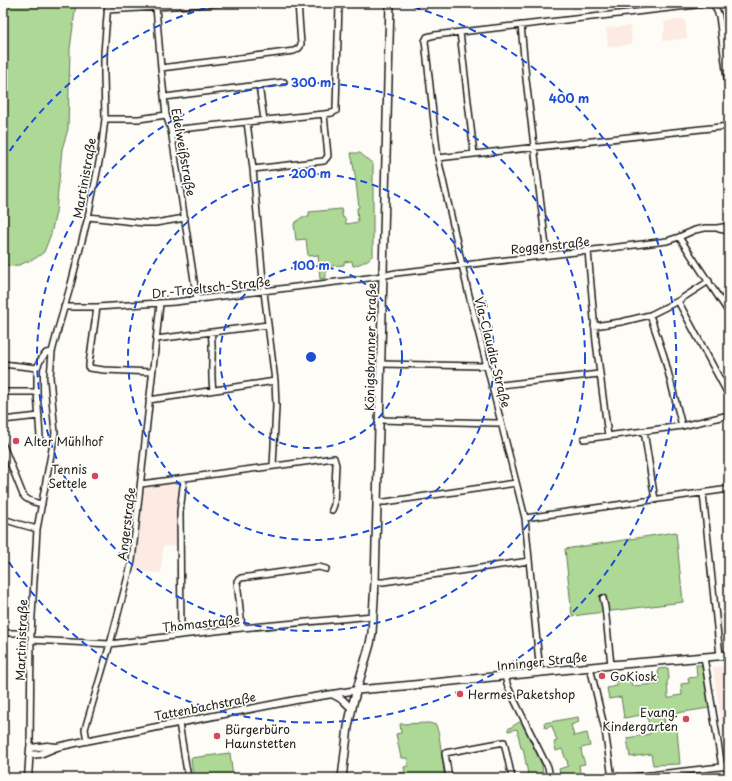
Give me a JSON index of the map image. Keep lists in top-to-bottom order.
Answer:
{
  "streets": {
    "main road": ["Königsbrunner Straße", "Inninger Straße"],
    "street": [
      "Edelweißstraße",
      "Martinistraße",
      "Roggenstraße",
      "Dr.-Troeltsch-Straße",
      "Via-Claudia-Straße",
      "Angerstraße",
      "Thomastraße",
      "Tattenbachstraße"
    ]
  },
  "crossings": [
    ["Edelweißstraße", "Dr.-Troeltsch-Straße"],
    ["Martinistraße", "Dr.-Troeltsch-Straße"],
    ["Martinistraße", "Thomastraße"],
    ["Martinistraße", "Tattenbachstraße"],
    ["Roggenstraße", "Dr.-Troeltsch-Straße"],
    ["Roggenstraße", "Königsbrunner Straße"],
    ["Roggenstraße", "Via-Claudia-Straße"],
    ["Dr.-Troeltsch-Straße", "Königsbrunner Straße"],
    ["Dr.-Troeltsch-Straße", "Angerstraße"],
    ["Königsbrunner Straße", "Thomastraße"],
    ["Königsbrunner Straße", "Inninger Straße"],
    ["Königsbrunner Straße", "Tattenbachstraße"],
    ["Via-Claudia-Straße", "Inninger Straße"],
    ["Angerstraße", "Thomastraße"],
    ["Angerstraße", "Tattenbachstraße"],
    ["Inninger Straße", "Tattenbachstraße"]
  ],
  "places": [
    "Alter Mühlhof",
    "Tennis Settele",
    "GoKiosk",
    "Hermes Paketshop",
    "Evang. Kindergarten",
    "Bürgerbüro Haunstetten"
  ],
  "rings": [
    "300 m",
    "400 m",
    "200 m",
    "100 m"
  ]
}
